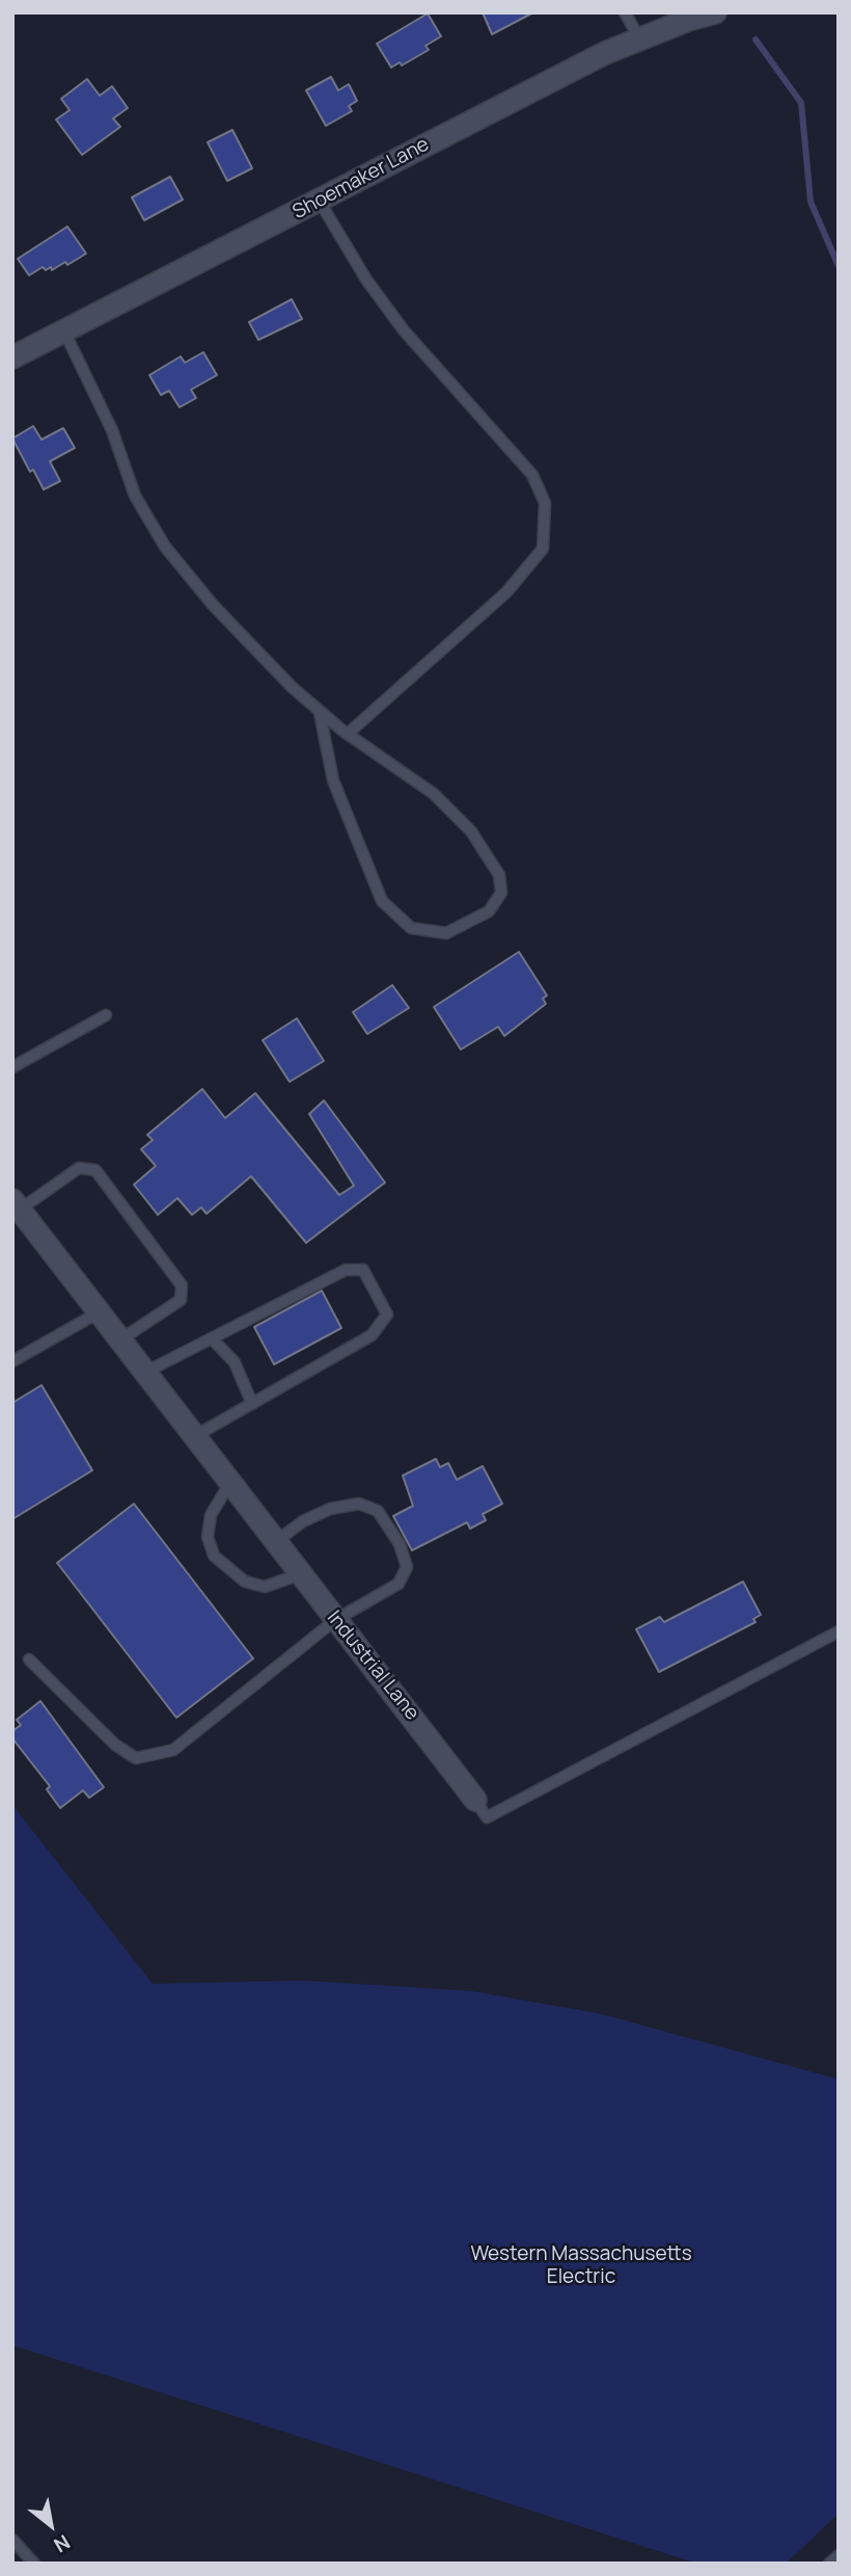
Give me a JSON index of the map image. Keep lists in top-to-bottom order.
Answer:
{
  "streets": {
    "street": ["Shoemaker Lane", "Industrial Lane"]
  },
  "parks": ["Western Massachusetts Electric"],
  "north": "bottom right"
}
